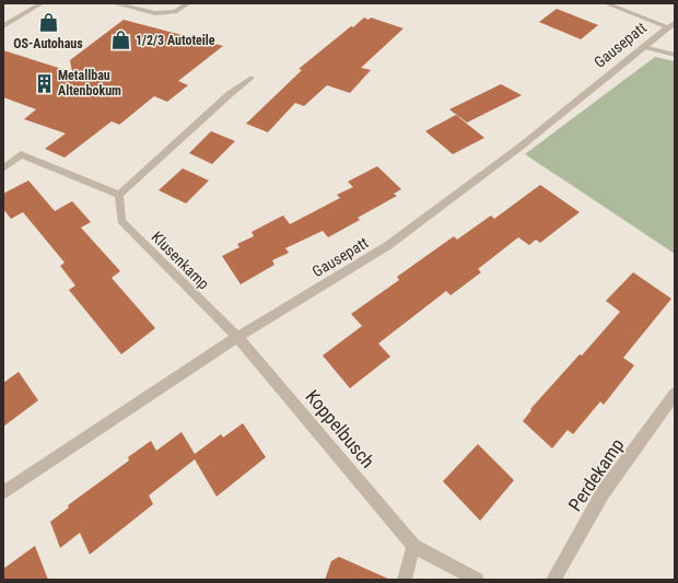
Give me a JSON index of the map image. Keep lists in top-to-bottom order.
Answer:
{
  "streets": {
    "street": [
      "Gausepatt",
      "Klusenkamp",
      "Koppelbusch",
      "Perdekamp"
    ]
  },
  "crossings": [
    ["Gausepatt", "Klusenkamp"],
    ["Gausepatt", "Koppelbusch"],
    ["Klusenkamp", "Koppelbusch"]
  ],
  "places": {
    "shop": ["OS-Autohaus", "1/2/3 Autoteile"],
    "building": ["Metallbau Altenbokum"]
  }
}
